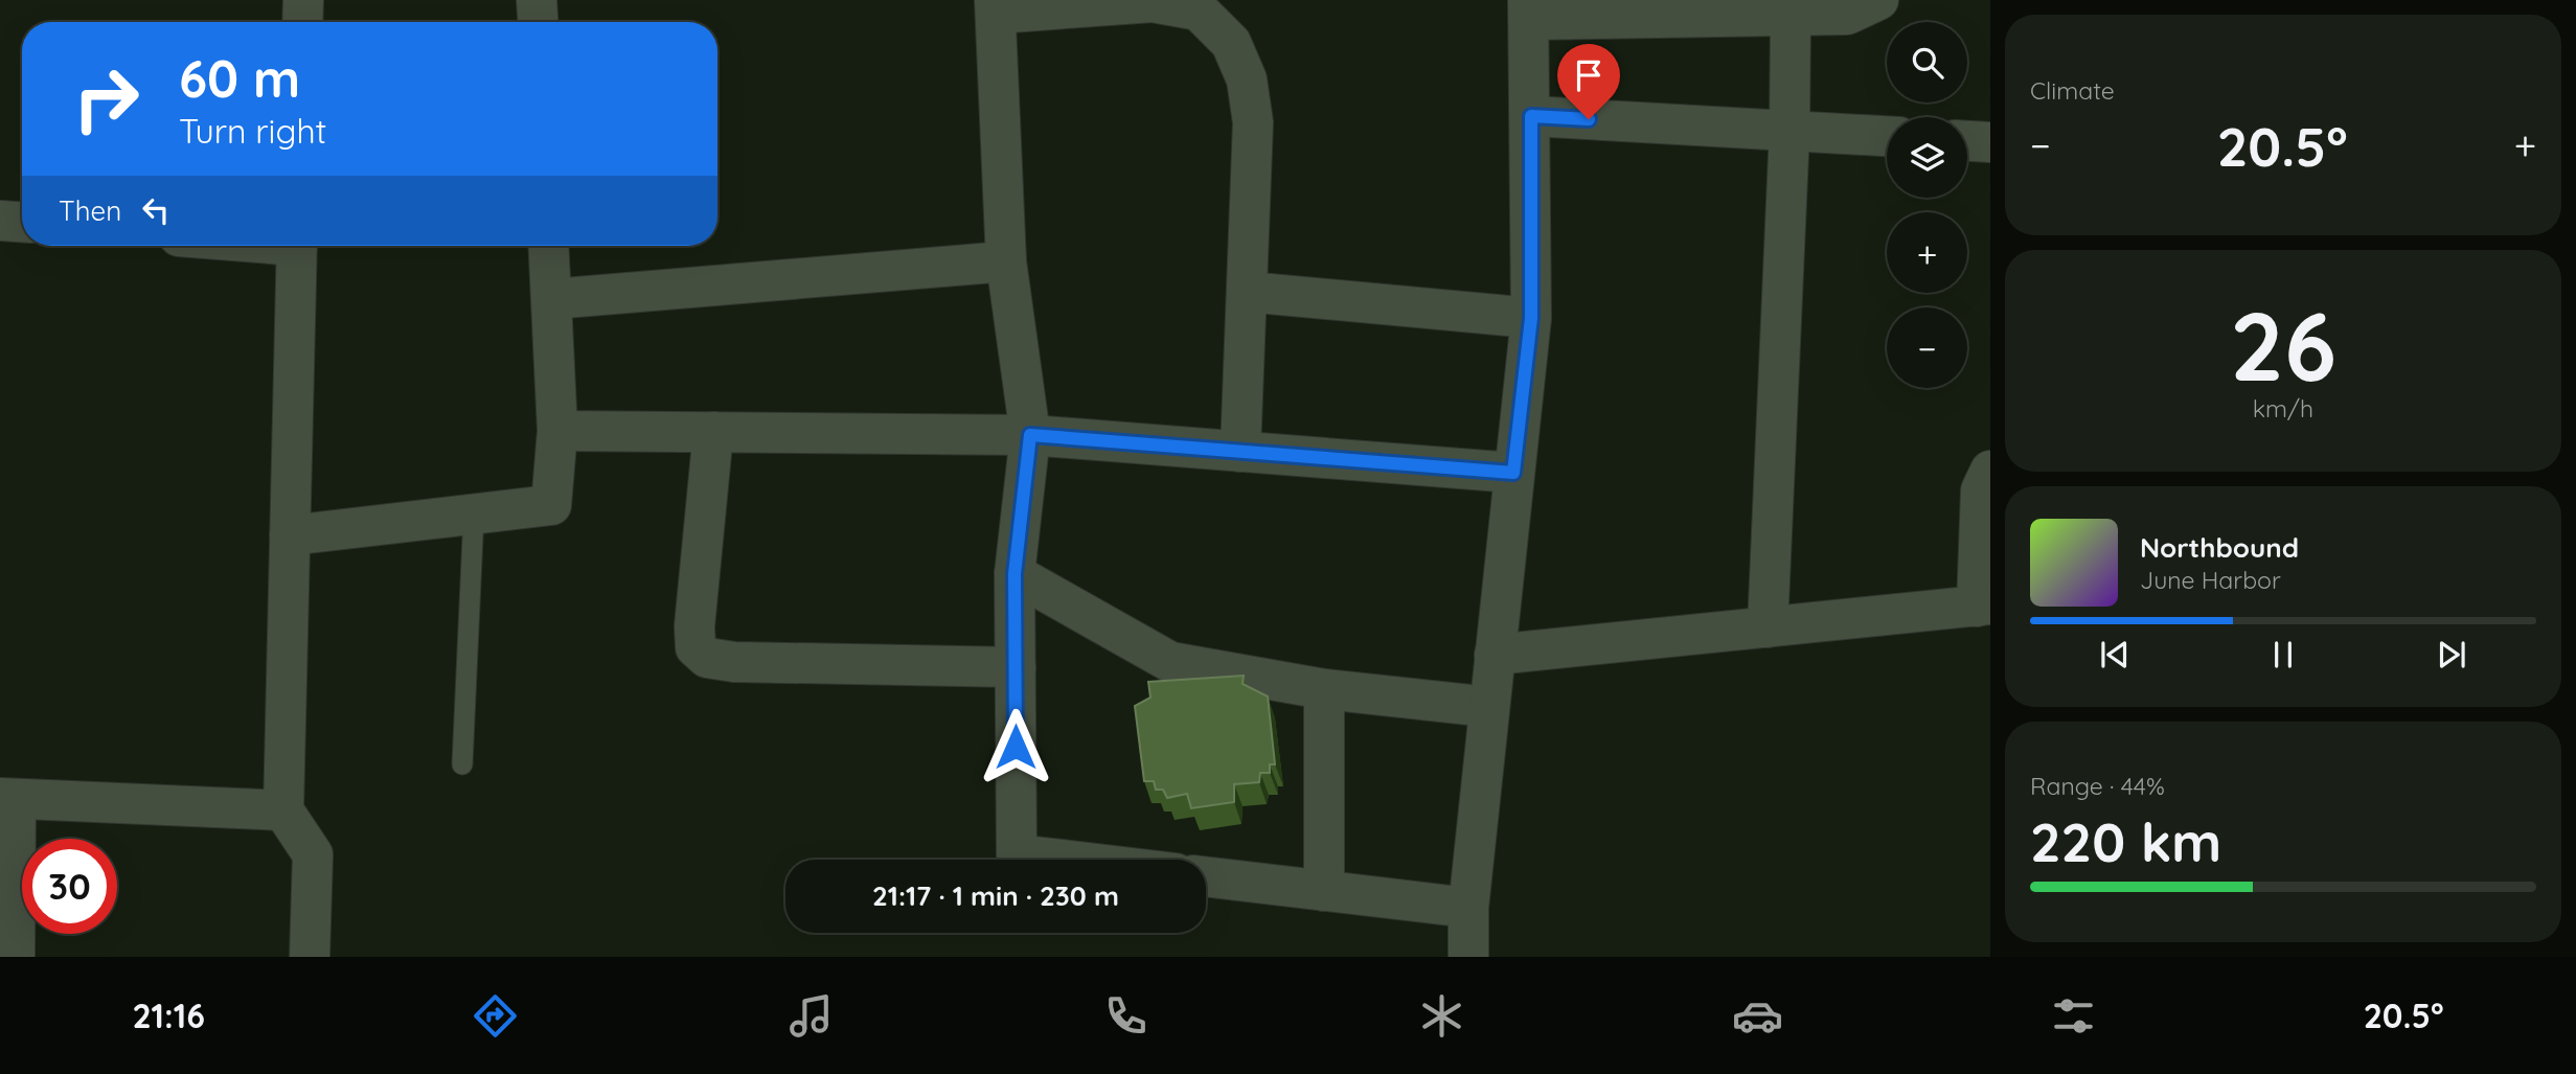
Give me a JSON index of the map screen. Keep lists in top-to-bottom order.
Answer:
{
  "page": {
    "tile": [
      "Climate",
      ["26", "km/h"],
      ["Range · 44%", "220 km"]
    ],
    "map_buttons": ["+", "−"],
    "turn": ["60 m", "Turn right"],
    "heat": ["−", "20.5°", "+"],
    "then": "Then",
    "song": ["Northbound", "June Harbor"],
    "limit": "30",
    "trip": "21:17 · 1 min · 230 m",
    "tabs": ["21:16", "20.5°"]
  }
}
